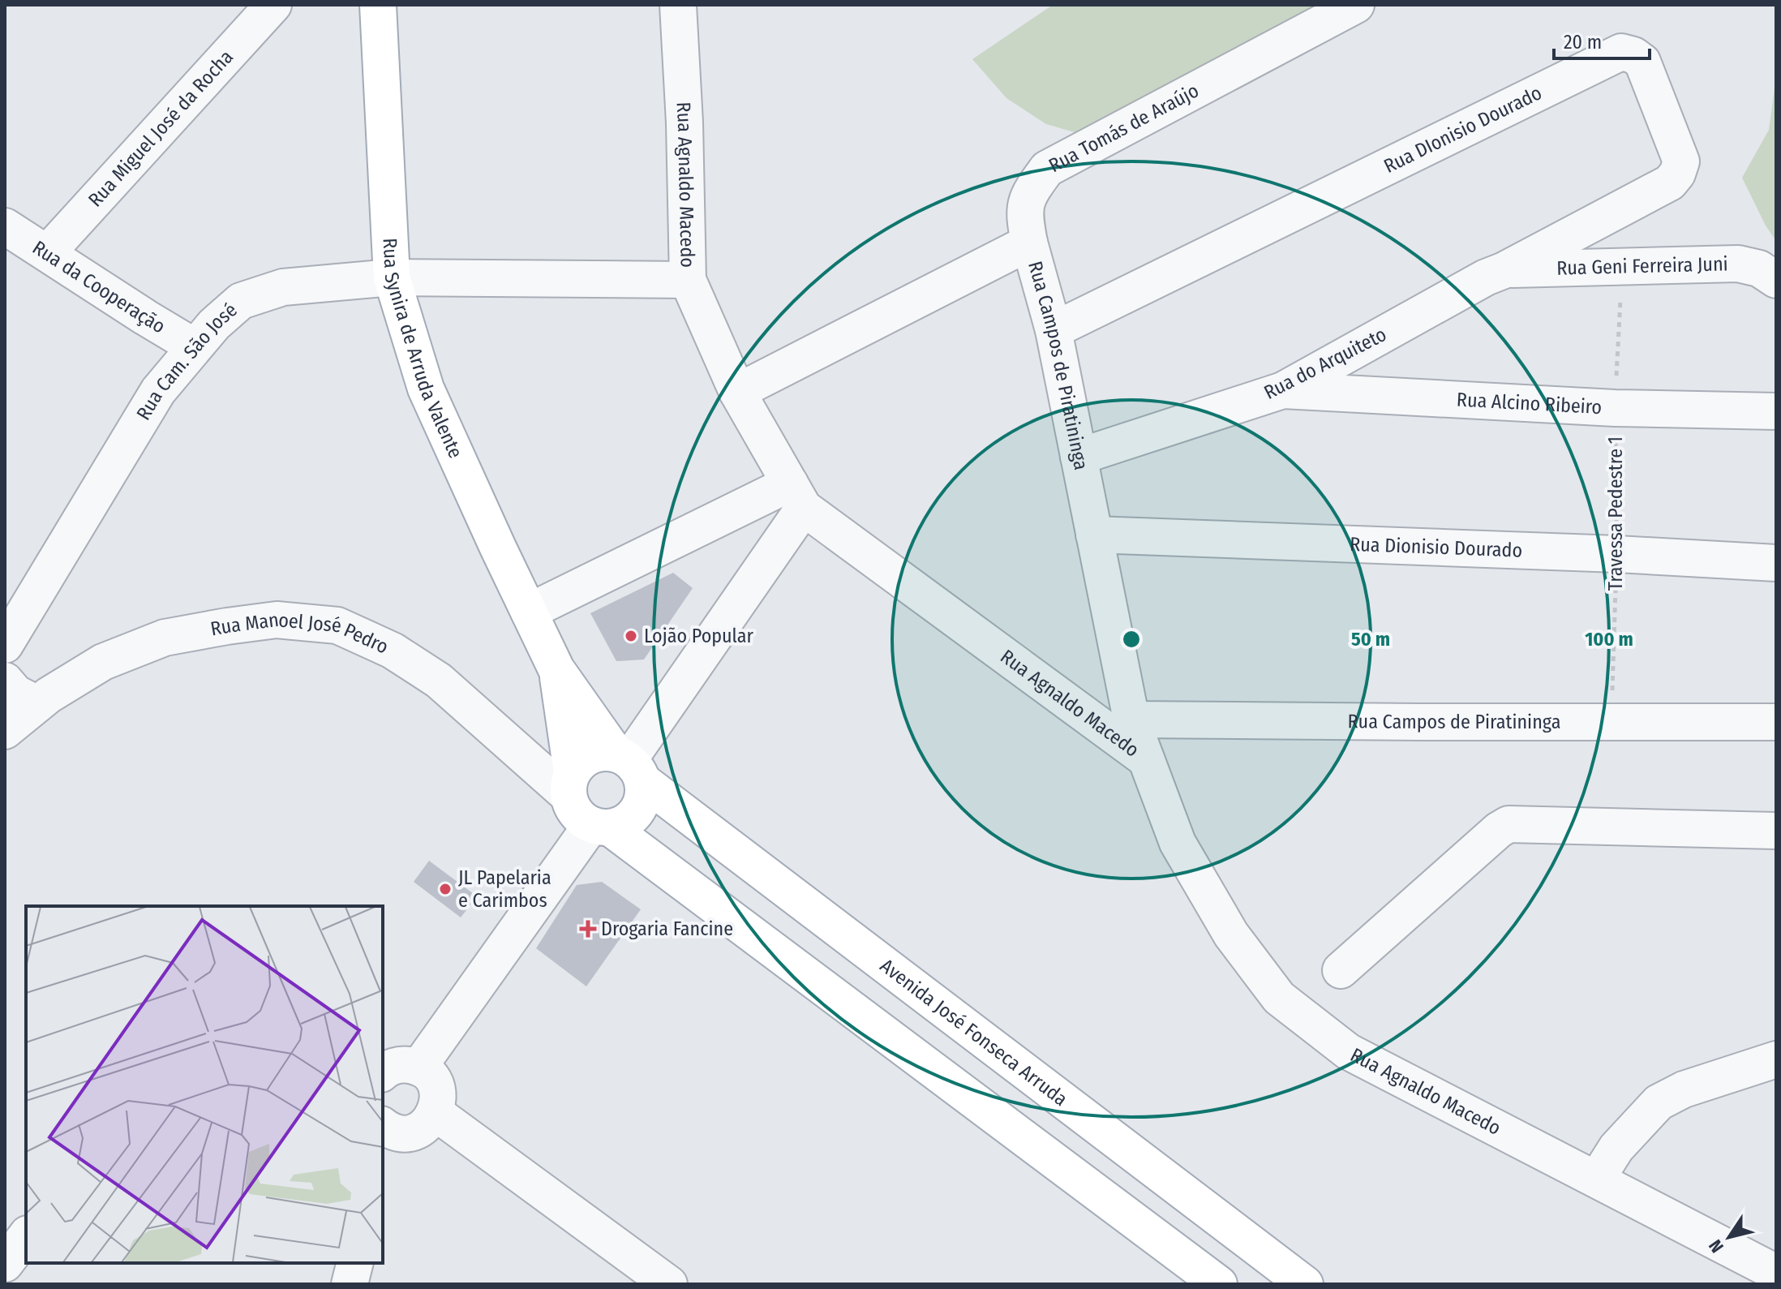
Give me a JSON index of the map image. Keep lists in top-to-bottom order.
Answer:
{
  "streets": {
    "main road": ["Rua Synira de Arruda Valente", "Avenida José Fonseca Arruda"],
    "street": [
      "Rua Miguel José da Rocha",
      "Rua Tomás de Araújo",
      "Rua DIonisio Dourado",
      "Rua Agnaldo Macedo",
      "Rua Geni Ferreira Juni",
      "Rua da Cooperação",
      "Rua do Arquiteto",
      "Rua Cam. São José",
      "Rua Campos de Piratininga",
      "Rua Alcino Ribeiro",
      "Rua Dionisio Dourado",
      "Rua Manoel José Pedro"
    ],
    "path": ["Travessa Pedestre 1"]
  },
  "crossings": [
    ["Rua Miguel José da Rocha", "Rua da Cooperação"],
    ["Rua Tomás de Araújo", "Rua Campos de Piratininga"],
    ["Rua DIonisio Dourado", "Rua do Arquiteto"],
    ["Rua DIonisio Dourado", "Rua Campos de Piratininga"],
    ["Rua Agnaldo Macedo", "Rua Cam. São José"],
    ["Rua Agnaldo Macedo", "Rua Campos de Piratininga"],
    ["Rua Geni Ferreira Juni", "Rua do Arquiteto"],
    ["Rua Geni Ferreira Juni", "Travessa Pedestre 1"],
    ["Rua da Cooperação", "Rua Cam. São José"],
    ["Rua Synira de Arruda Valente", "Rua Cam. São José"],
    ["Rua Synira de Arruda Valente", "Rua Manoel José Pedro"],
    ["Rua Synira de Arruda Valente", "Avenida José Fonseca Arruda"],
    ["Rua do Arquiteto", "Rua Campos de Piratininga"],
    ["Rua do Arquiteto", "Rua Alcino Ribeiro"],
    ["Rua Campos de Piratininga", "Travessa Pedestre 1"],
    ["Rua Campos de Piratininga", "Rua Dionisio Dourado"],
    ["Rua Alcino Ribeiro", "Travessa Pedestre 1"],
    ["Travessa Pedestre 1", "Rua Dionisio Dourado"],
    ["Rua Manoel José Pedro", "Avenida José Fonseca Arruda"]
  ],
  "places": {
    "other": ["Lojão Popular", "JL Papelaria e Carimbos"],
    "health": ["Drogaria Fancine"]
  },
  "scale_bar": "20 m",
  "north": "bottom left",
  "rings": ["50 m", "100 m"]
}
